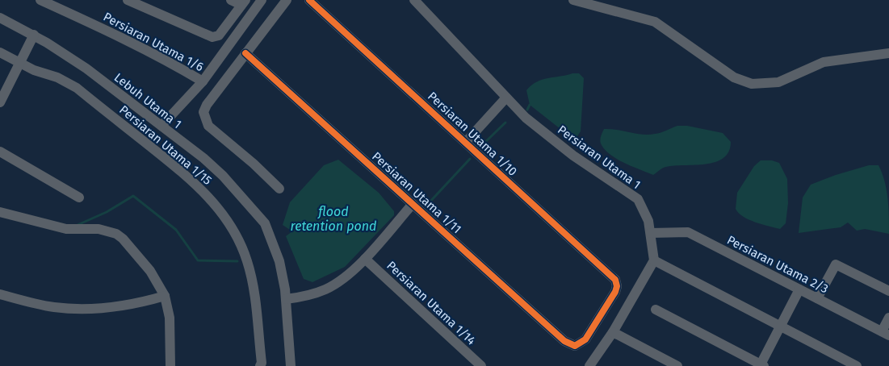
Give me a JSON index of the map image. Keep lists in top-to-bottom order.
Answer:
{
  "streets": {
    "street": [
      "Persiaran Utama 1/6",
      "Lebuh Utama 1",
      "Persiaran Utama 1/10",
      "Persiaran Utama 1/15",
      "Persiaran Utama 1",
      "Persiaran Utama 1/11",
      "Persiaran Utama 2/3",
      "Persiaran Utama 1/14"
    ]
  },
  "crossings": [
    ["Persiaran Utama 1/10", "Persiaran Utama 1/11"],
    ["Persiaran Utama 1", "Persiaran Utama 2/3"]
  ],
  "water": ["flood retention pond"]
}
